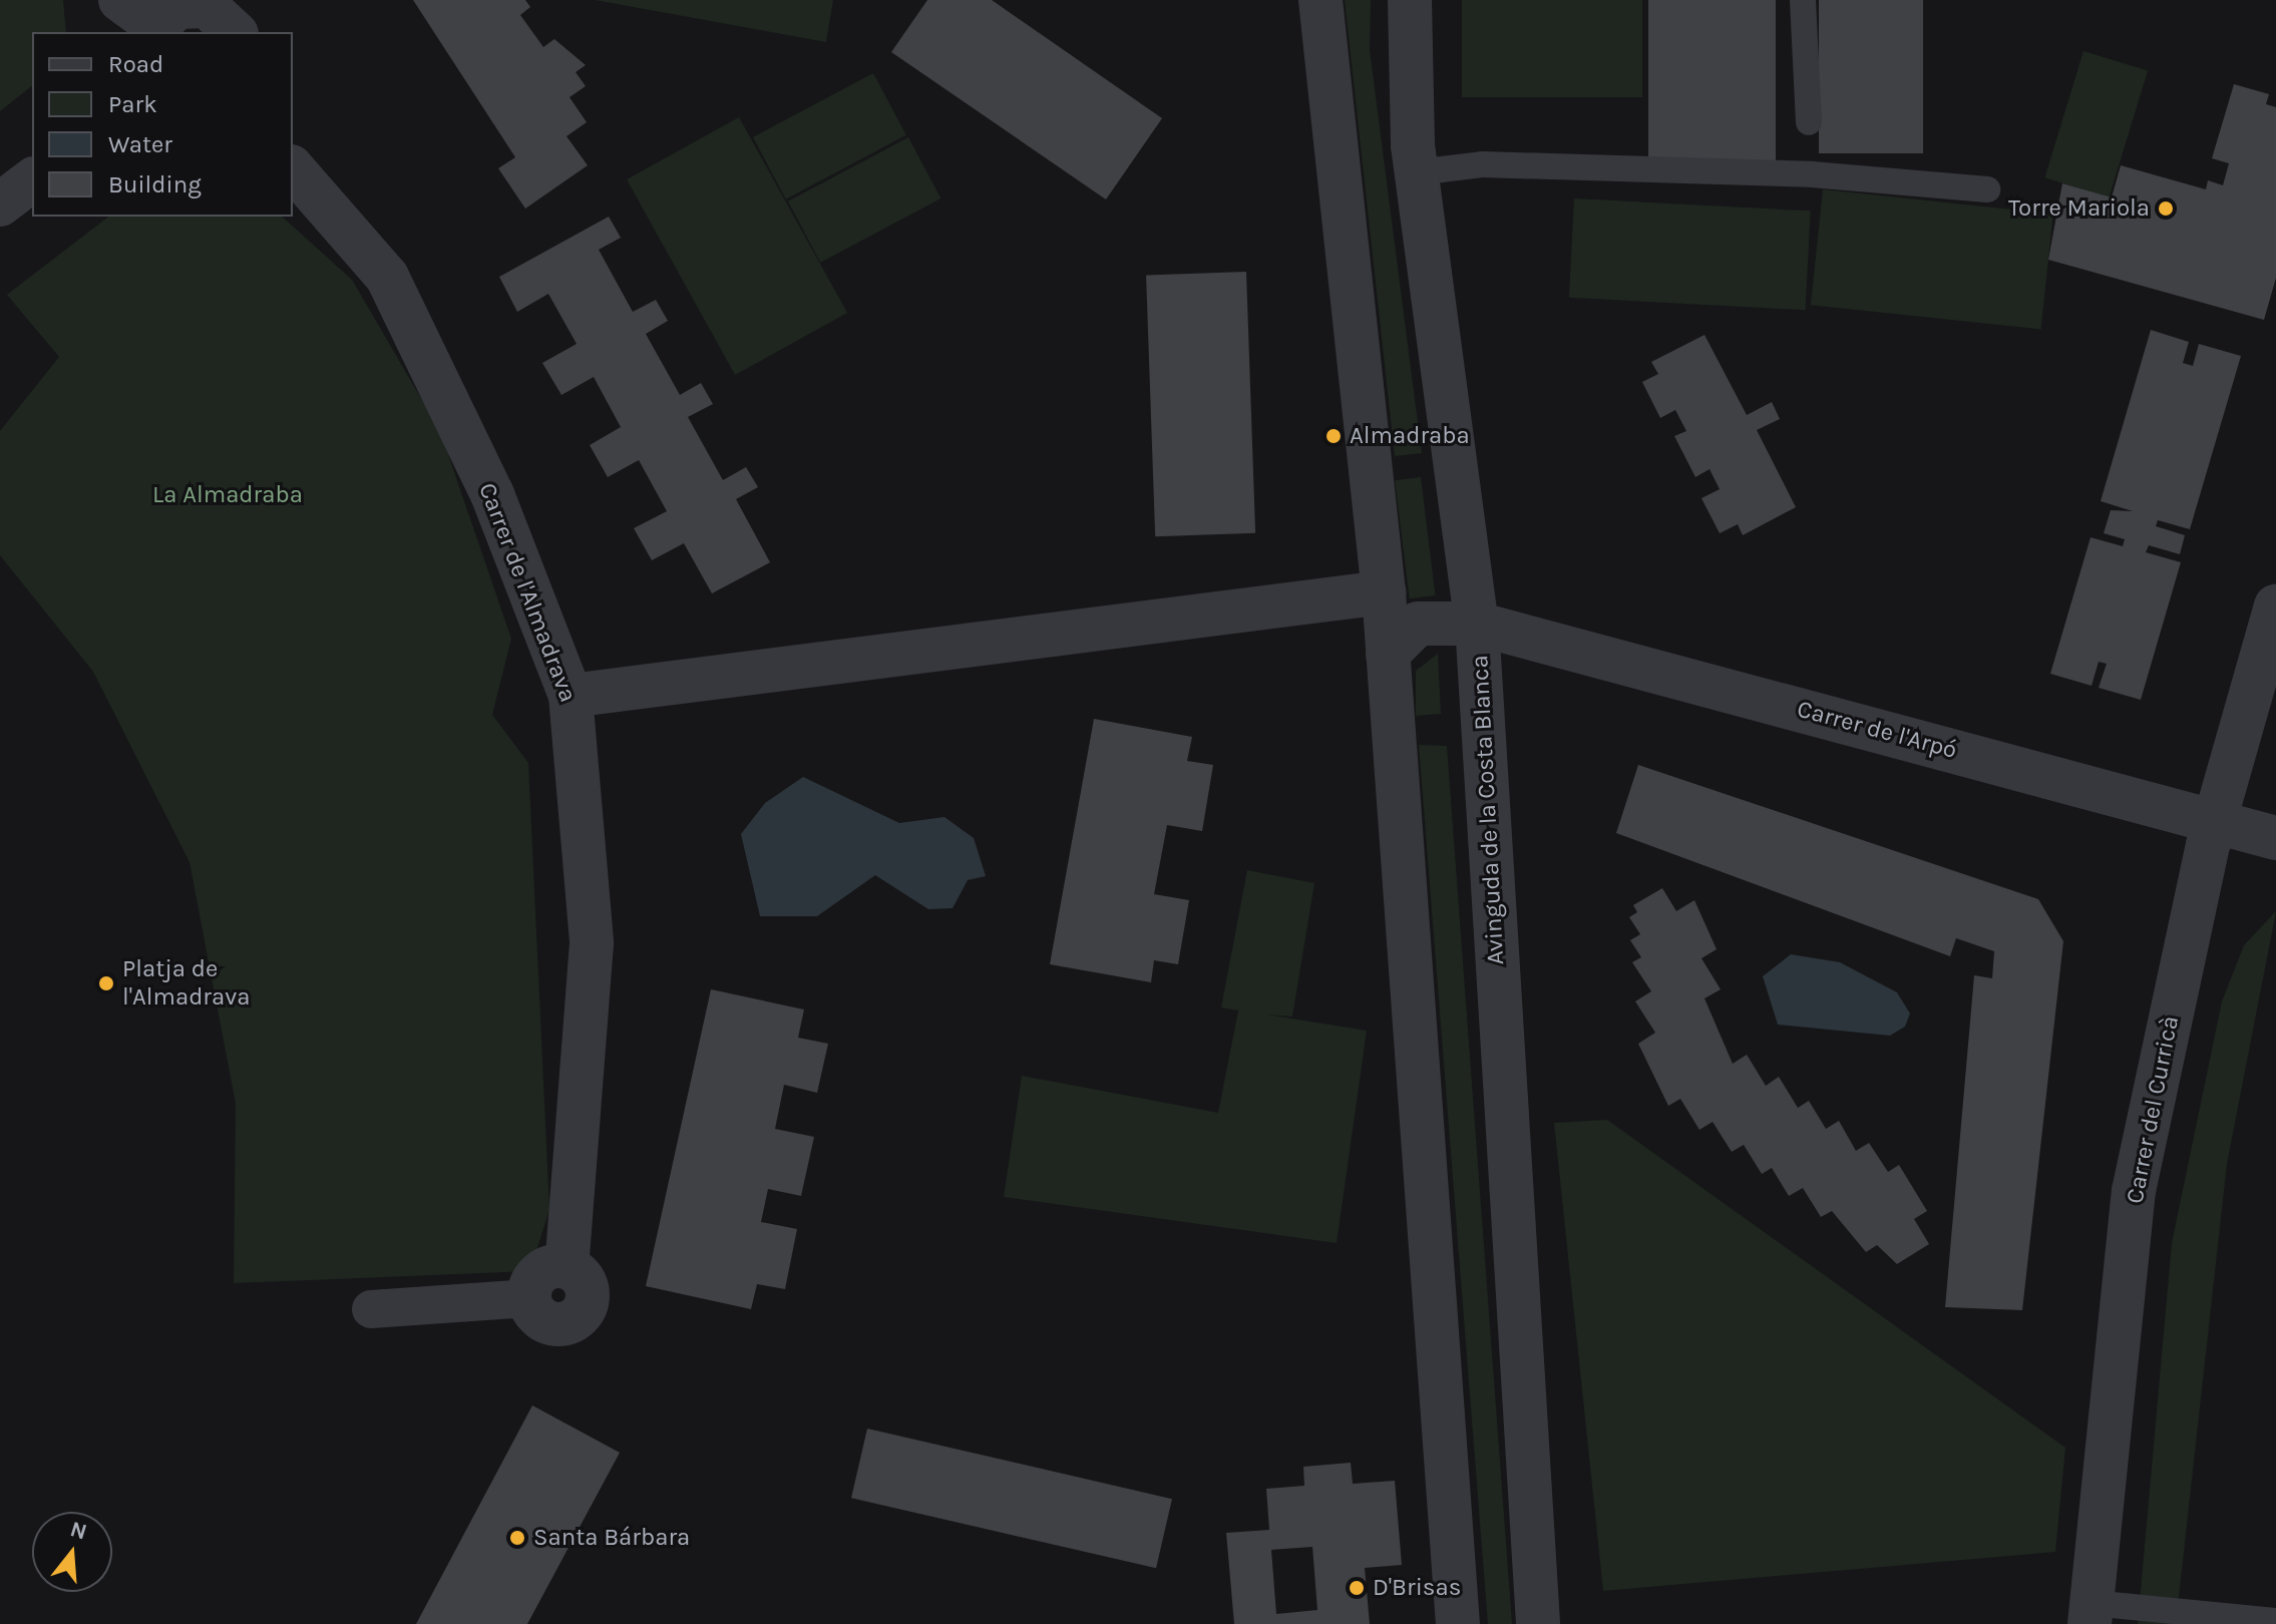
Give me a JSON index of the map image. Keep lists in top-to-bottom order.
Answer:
{
  "streets": {
    "street": [
      "Carrer de l'Almadrava",
      "Carrer de l'Arpó",
      "Avinguda de la Costa Blanca",
      "Carrer del Curricà"
    ]
  },
  "crossings": [
    ["Carrer de l'Arpó", "Avinguda de la Costa Blanca"],
    ["Carrer de l'Arpó", "Carrer del Curricà"]
  ],
  "parks": ["La Almadraba"],
  "places": [
    "Torre Mariola",
    "Almadraba",
    "Platja de l'Almadrava",
    "Santa Bárbara",
    "D'Brisas"
  ],
  "legend": [
    "Road",
    "Park",
    "Water",
    "Building"
  ],
  "north": "top"
}
